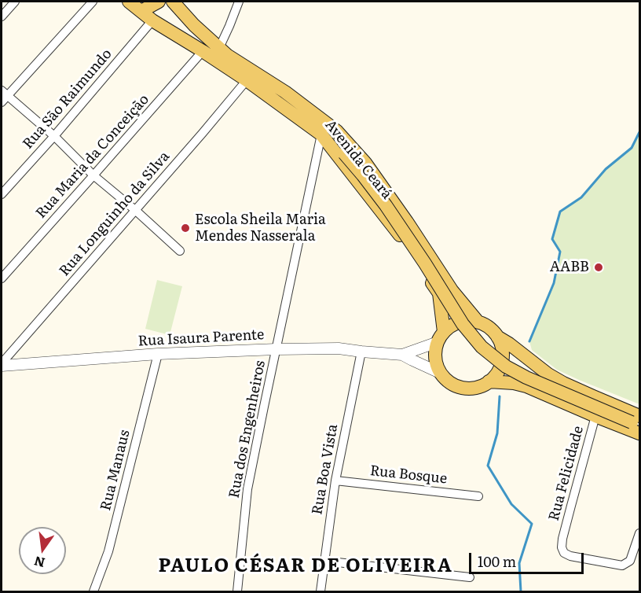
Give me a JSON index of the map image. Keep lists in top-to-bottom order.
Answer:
{
  "streets": {
    "main road": ["Avenida Ceará"],
    "street": [
      "Rua São Raimundo",
      "Rua Maria da Conceição",
      "Rua Longuinho da Silva",
      "Rua Isaura Parente",
      "Rua dos Engenheiros",
      "Rua Boa Vista",
      "Rua Manaus",
      "Rua Felicidade",
      "Rua Bosque"
    ]
  },
  "crossings": [
    ["Rua São Raimundo", "Avenida Ceará"],
    ["Rua Maria da Conceição", "Avenida Ceará"],
    ["Avenida Ceará", "Rua Longuinho da Silva"],
    ["Avenida Ceará", "Rua Isaura Parente"],
    ["Avenida Ceará", "Rua dos Engenheiros"],
    ["Rua Longuinho da Silva", "Rua Isaura Parente"],
    ["Rua Isaura Parente", "Rua dos Engenheiros"],
    ["Rua Isaura Parente", "Rua Boa Vista"],
    ["Rua Isaura Parente", "Rua Manaus"],
    ["Rua Boa Vista", "Rua Bosque"]
  ],
  "districts": ["PAULO CÉSAR DE OLIVEIRA"],
  "places": ["Escola Sheila Maria Mendes Nasserala", "AABB"],
  "scale_bar": "100 m",
  "north": "bottom"
}
